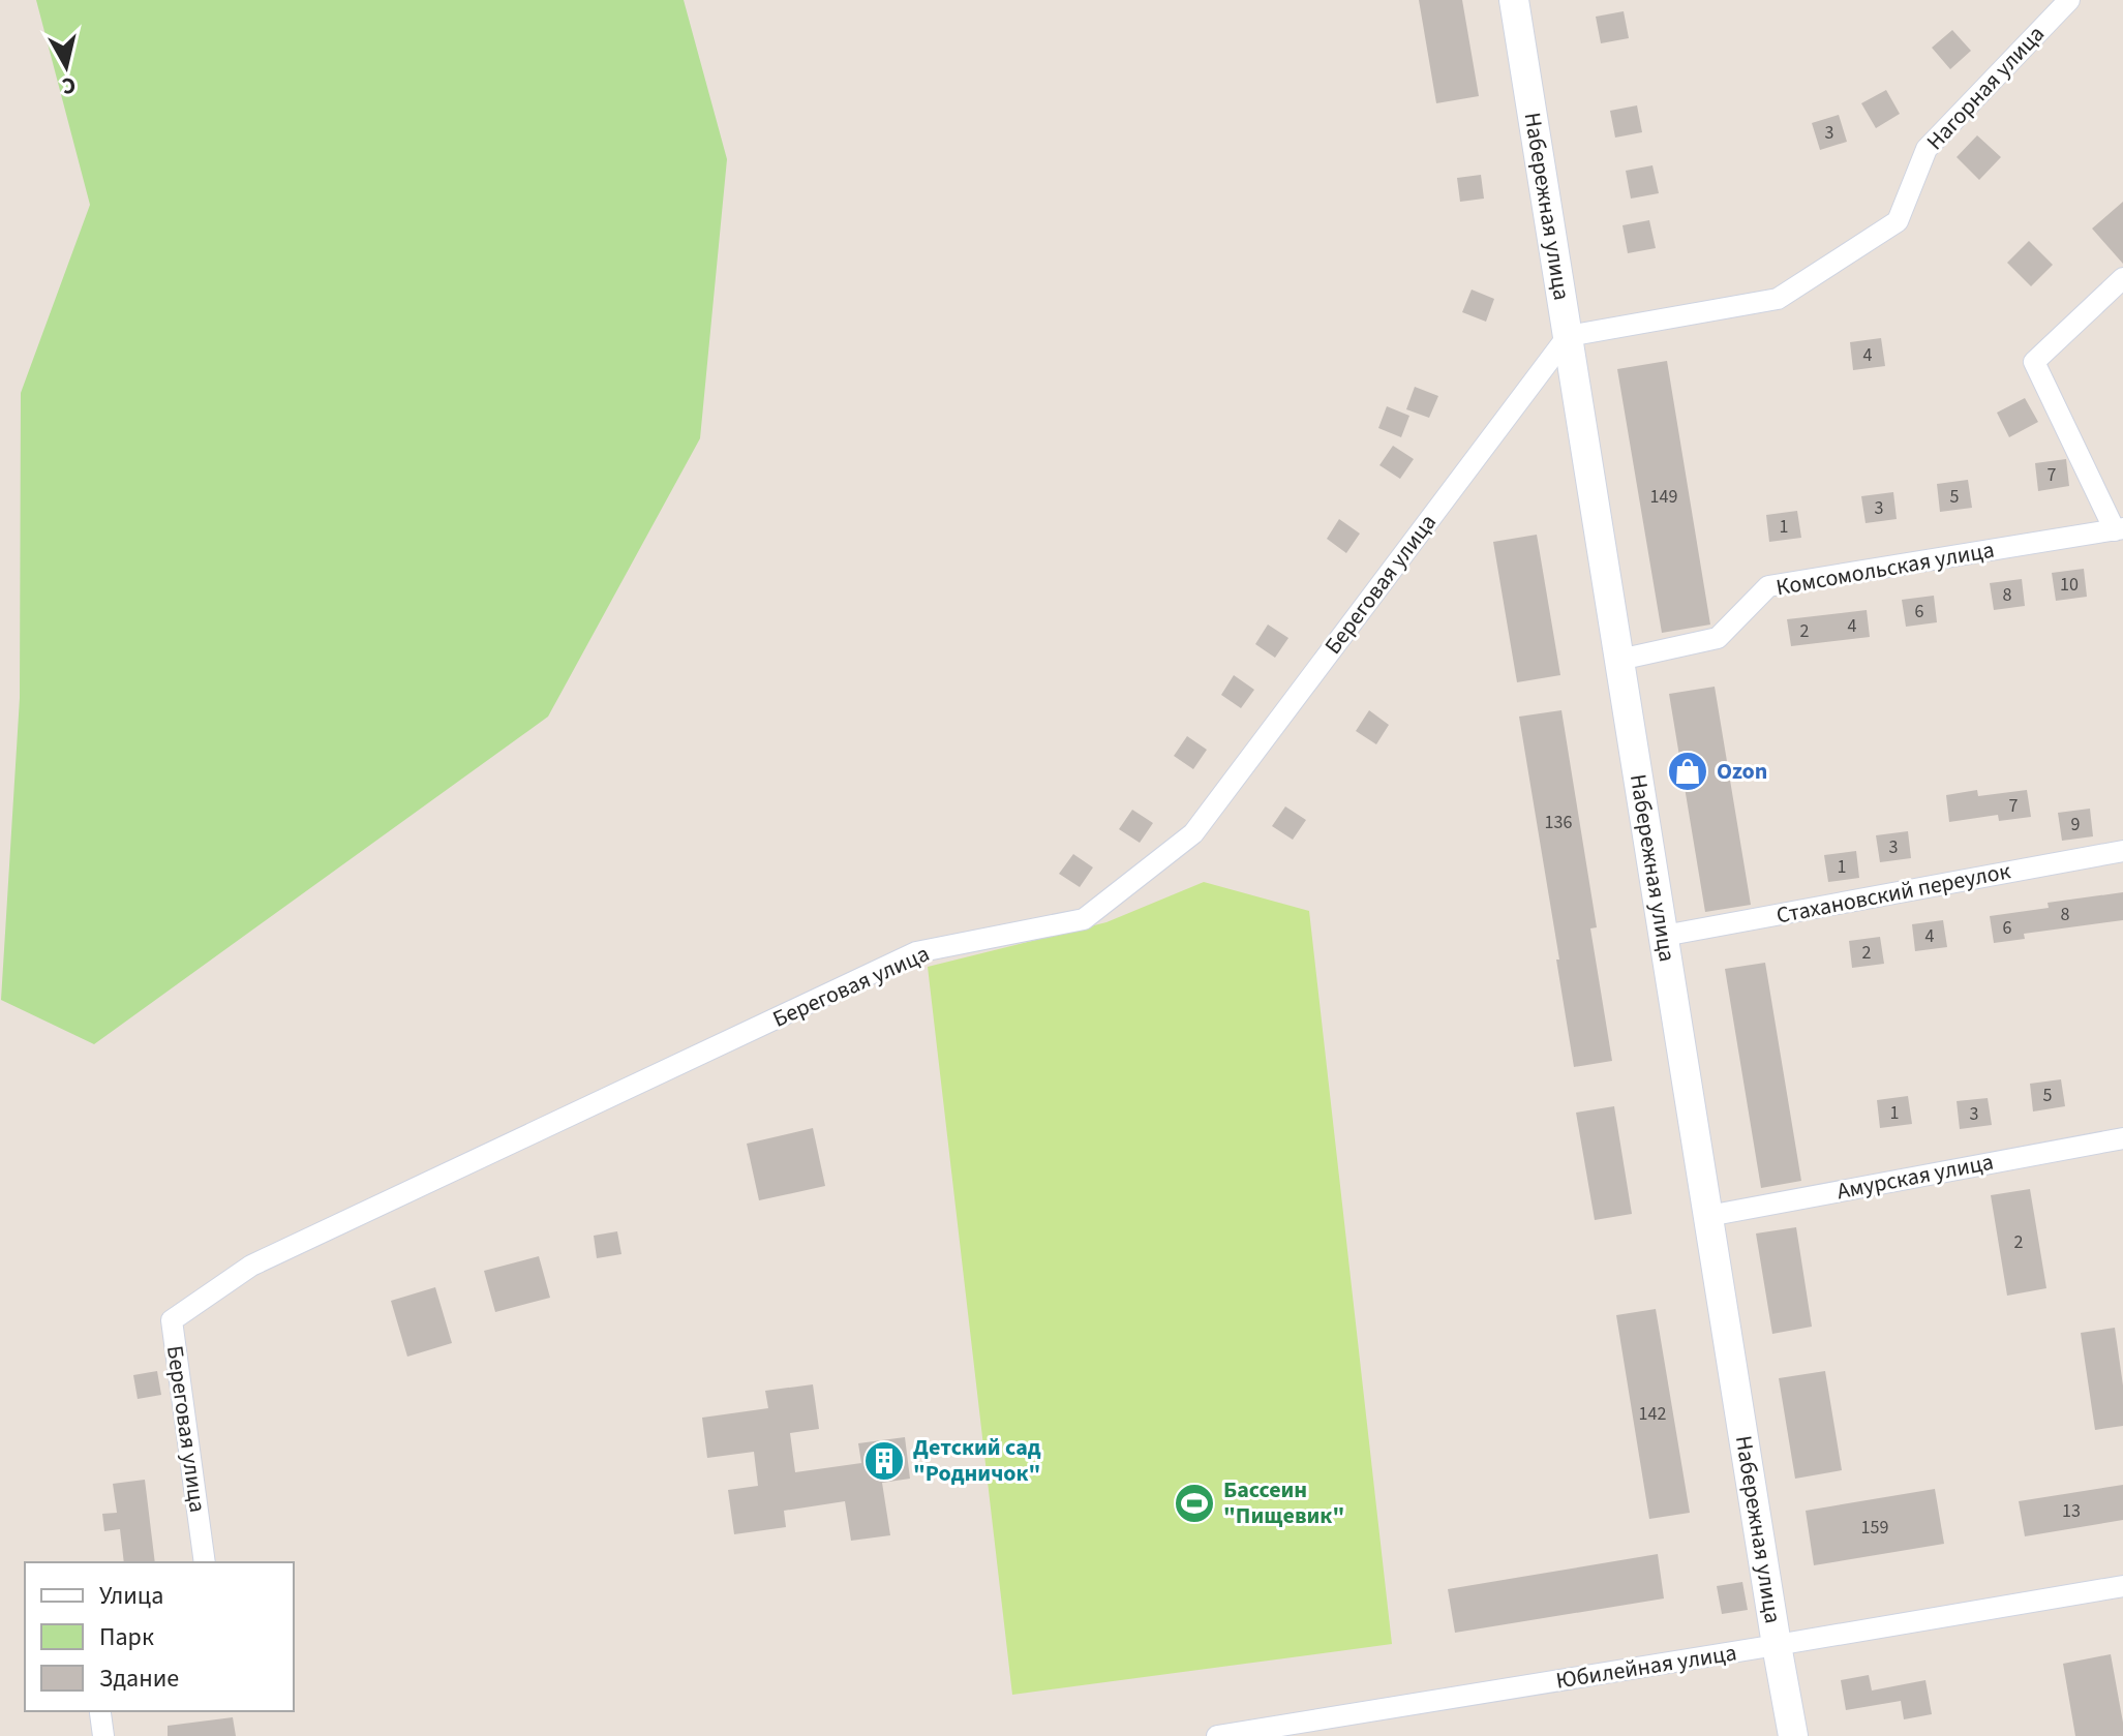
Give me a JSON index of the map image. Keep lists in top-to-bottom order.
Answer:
{
  "streets": {
    "street": [
      "Нагорная улица",
      "Набережная улица",
      "Комсомольская улица",
      "Береговая улица",
      "Стахановский переулок",
      "Амурская улица",
      "Юбилейная улица"
    ]
  },
  "crossings": [
    ["Нагорная улица", "Набережная улица"],
    ["Нагорная улица", "Береговая улица"],
    ["Набережная улица", "Комсомольская улица"],
    ["Набережная улица", "Береговая улица"],
    ["Набережная улица", "Стахановский переулок"],
    ["Набережная улица", "Амурская улица"],
    ["Набережная улица", "Юбилейная улица"]
  ],
  "places": {
    "shop": ["Ozon"],
    "building": ["Детский сад \"Родничок\""],
    "sports": ["Бассеин \"Пищевик\""]
  },
  "house_numbers": [
    "3",
    "4",
    "7",
    "149",
    "5",
    "3",
    "1",
    "10",
    "8",
    "6",
    "4",
    "2",
    "7",
    "136",
    "9",
    "3",
    "1",
    "8",
    "6",
    "4",
    "2",
    "5",
    "1",
    "3",
    "2",
    "142",
    "13",
    "159"
  ],
  "legend": ["Улица", "Парк", "Здание"],
  "north": "bottom"
}
